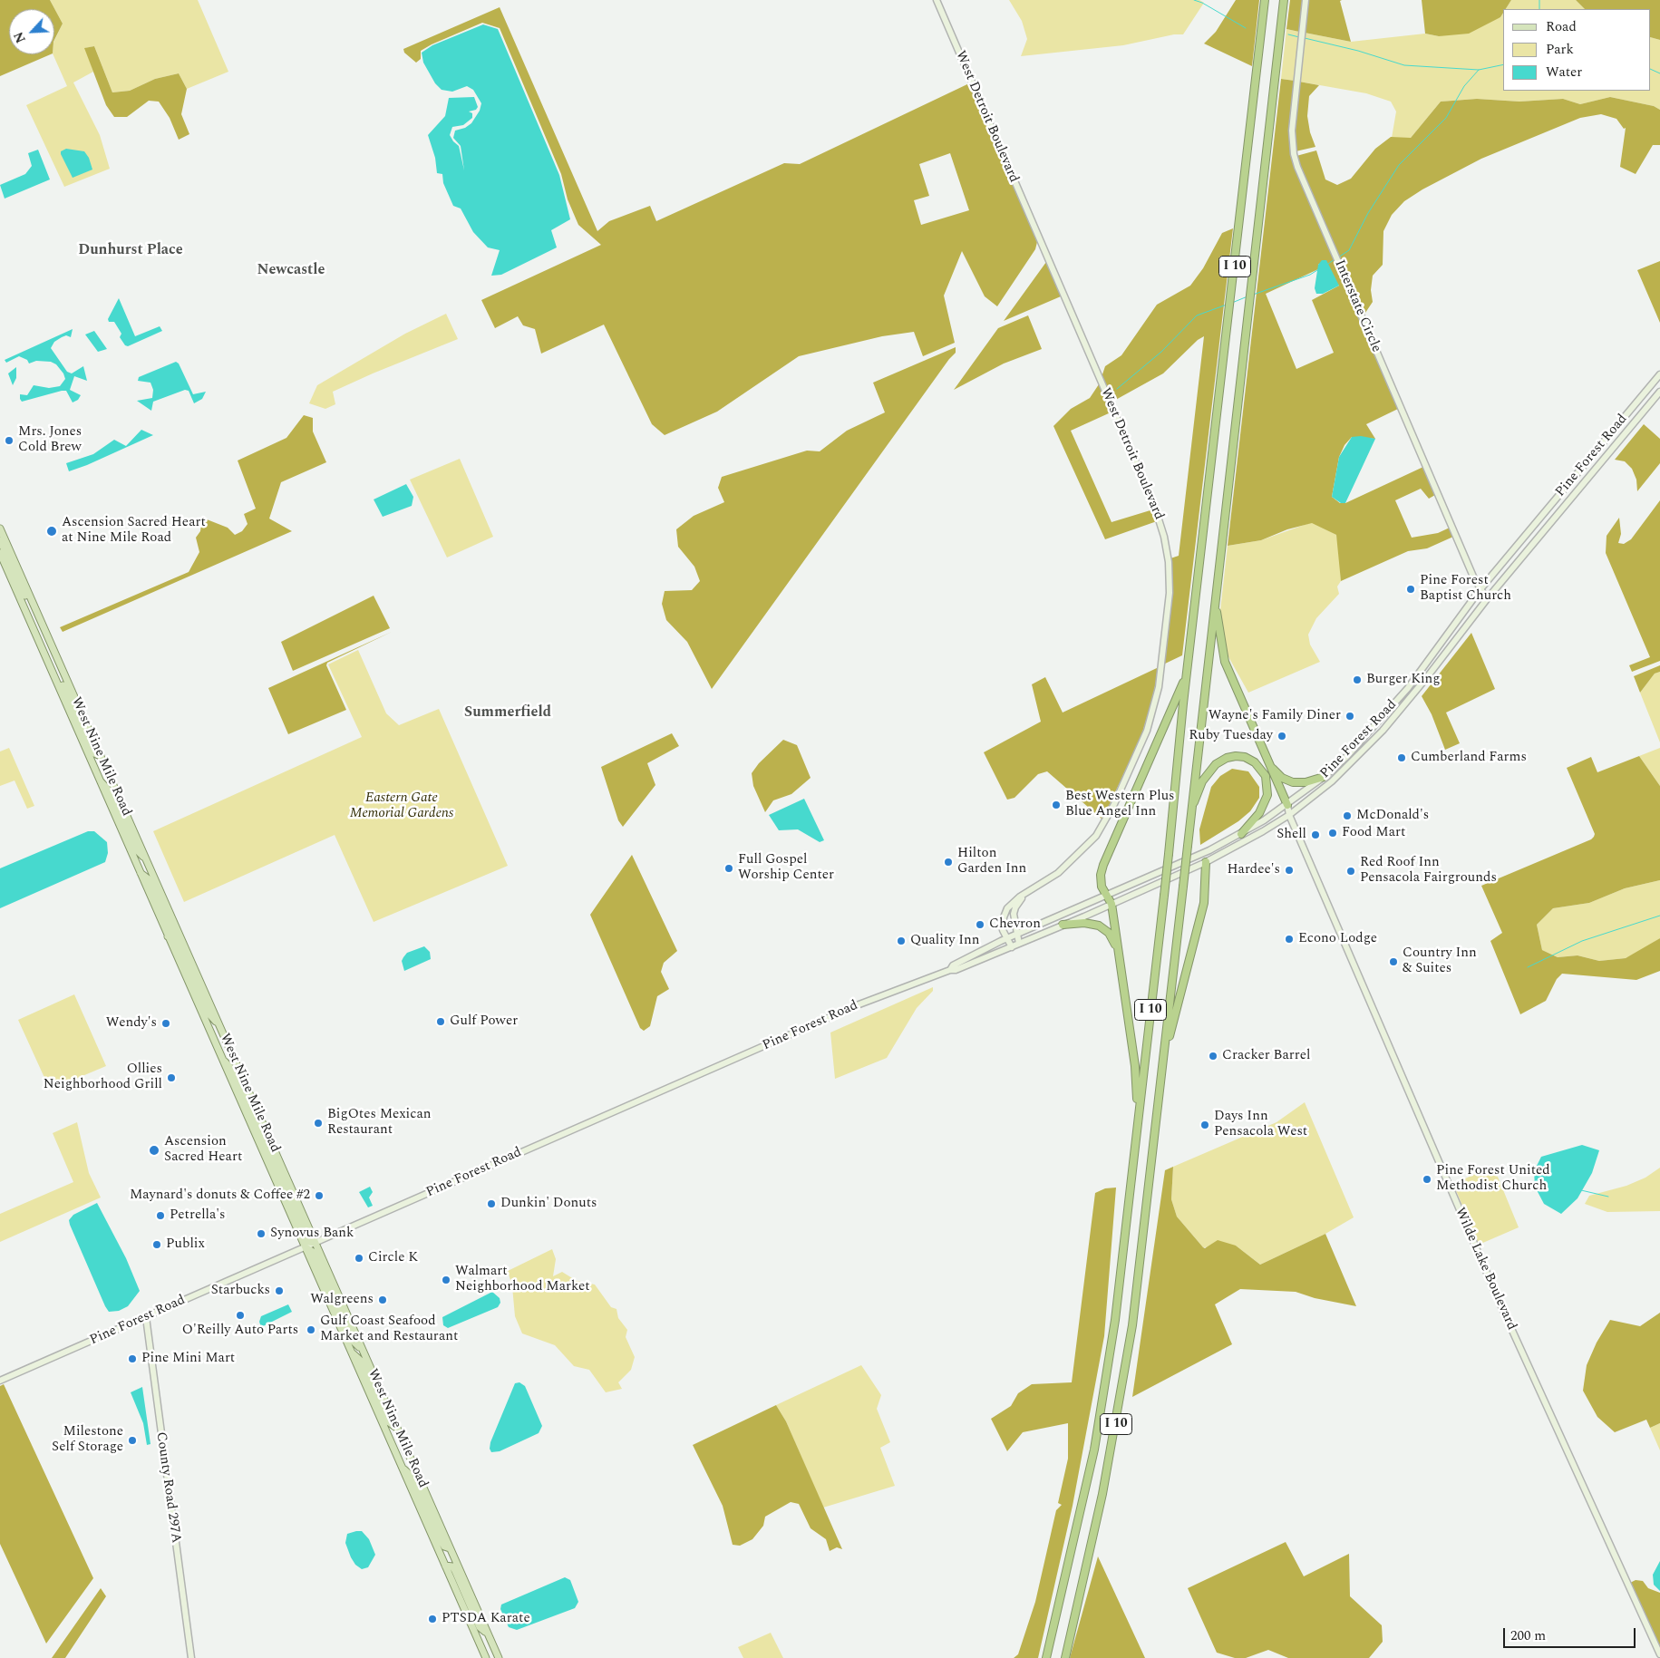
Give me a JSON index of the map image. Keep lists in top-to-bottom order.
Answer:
{
  "streets": {
    "highway": ["I 10"],
    "main road": ["West Nine Mile Road"],
    "street": [
      "West Detroit Boulevard",
      "Interstate Circle",
      "Pine Forest Road",
      "Wilde Lake Boulevard",
      "County Road 297A"
    ]
  },
  "crossings": [
    ["West Detroit Boulevard", "Pine Forest Road"],
    ["Interstate Circle", "Pine Forest Road"],
    ["Pine Forest Road", "West Nine Mile Road"],
    ["Pine Forest Road", "Wilde Lake Boulevard"],
    ["Pine Forest Road", "County Road 297A"]
  ],
  "districts": ["Dunhurst Place", "Newcastle", "Summerfield"],
  "parks": ["Eastern Gate Memorial Gardens"],
  "places": [
    "Mrs. Jones Cold Brew",
    "Ascension Sacred Heart at Nine Mile Road",
    "Pine Forest Baptist Church",
    "Burger King",
    "Wayne's Family Diner",
    "Ruby Tuesday",
    "Cumberland Farms",
    "Best Western Plus Blue Angel Inn",
    "McDonald's",
    "Food Mart",
    "Shell",
    "Hilton Garden Inn",
    "Full Gospel Worship Center",
    "Hardee's",
    "Red Roof Inn Pensacola Fairgrounds",
    "Chevron",
    "Econo Lodge",
    "Quality Inn",
    "Country Inn & Suites",
    "Gulf Power",
    "Wendy's",
    "Cracker Barrel",
    "Ollies Neighborhood Grill",
    "BigOtes Mexican Restaurant",
    "Days Inn Pensacola West",
    "Ascension Sacred Heart",
    "Pine Forest United Methodist Church",
    "Maynard's donuts & Coffee #2",
    "Dunkin' Donuts",
    "Petrella's",
    "Synovus Bank",
    "Publix",
    "Circle K",
    "Walmart Neighborhood Market",
    "Starbucks",
    "Walgreens",
    "O'Reilly Auto Parts",
    "Gulf Coast Seafood Market and Restaurant",
    "Pine Mini Mart",
    "Milestone Self Storage",
    "PTSDA Karate"
  ],
  "legend": ["Road", "Park", "Water"],
  "scale_bar": "200 m",
  "north": "bottom left"
}
